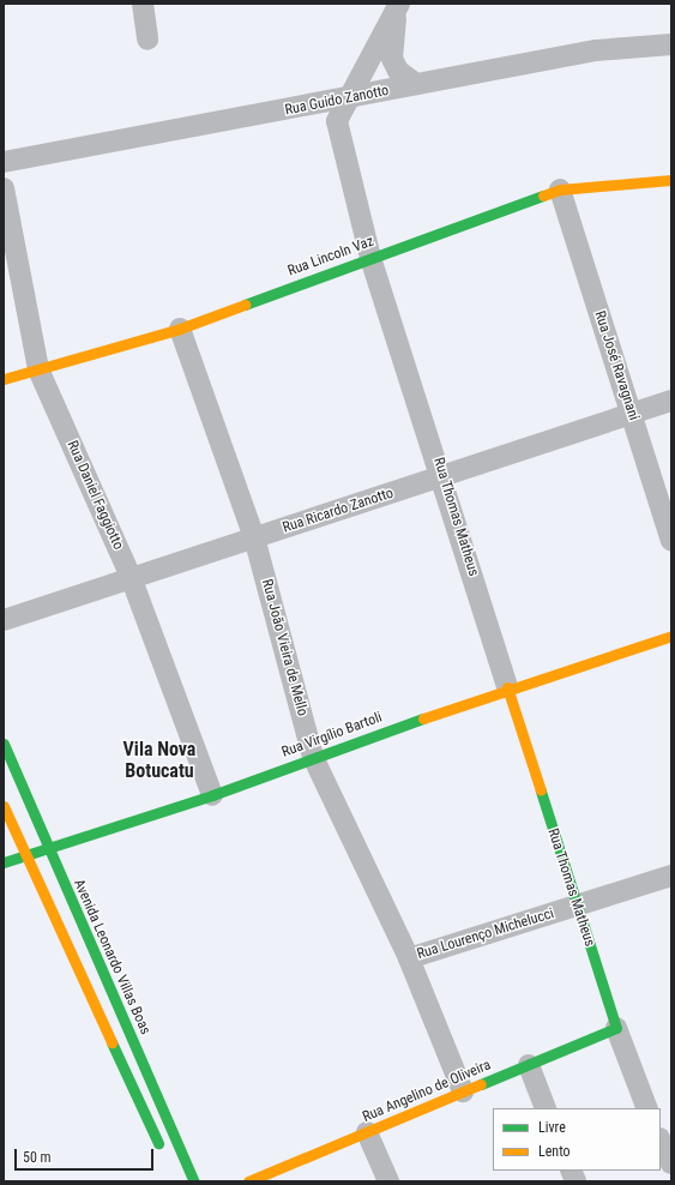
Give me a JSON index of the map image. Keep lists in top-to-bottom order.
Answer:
{
  "streets": {
    "street": [
      "Rua Guido Zanotto",
      "Rua Lincoln Vaz",
      "Rua José Ravagnani",
      "Rua Daniel Faggiotto",
      "Rua Ricardo Zanotto",
      "Rua Thomas Matheus",
      "Rua João Vieira de Mello",
      "Rua Virgílio Bartoli",
      "Rua Lourenço Michelucci",
      "Avenida Leonardo Villas Boas",
      "Rua Angelino de Oliveira"
    ]
  },
  "crossings": [
    ["Rua Guido Zanotto", "Rua Thomas Matheus"],
    ["Rua Lincoln Vaz", "Rua José Ravagnani"],
    ["Rua Lincoln Vaz", "Rua Daniel Faggiotto"],
    ["Rua Lincoln Vaz", "Rua Thomas Matheus"],
    ["Rua Lincoln Vaz", "Rua João Vieira de Mello"],
    ["Rua José Ravagnani", "Rua Ricardo Zanotto"],
    ["Rua Daniel Faggiotto", "Rua Ricardo Zanotto"],
    ["Rua Daniel Faggiotto", "Rua Virgílio Bartoli"],
    ["Rua Ricardo Zanotto", "Rua Thomas Matheus"],
    ["Rua Ricardo Zanotto", "Rua João Vieira de Mello"],
    ["Rua Thomas Matheus", "Rua Virgílio Bartoli"],
    ["Rua Thomas Matheus", "Rua Lourenço Michelucci"],
    ["Rua Thomas Matheus", "Rua Angelino de Oliveira"],
    ["Rua João Vieira de Mello", "Rua Virgílio Bartoli"],
    ["Rua João Vieira de Mello", "Rua Lourenço Michelucci"],
    ["Rua João Vieira de Mello", "Rua Angelino de Oliveira"],
    ["Rua Virgílio Bartoli", "Avenida Leonardo Villas Boas"]
  ],
  "districts": ["Vila Nova Botucatu"],
  "legend": ["Livre", "Lento"],
  "scale_bar": "50 m"
}
